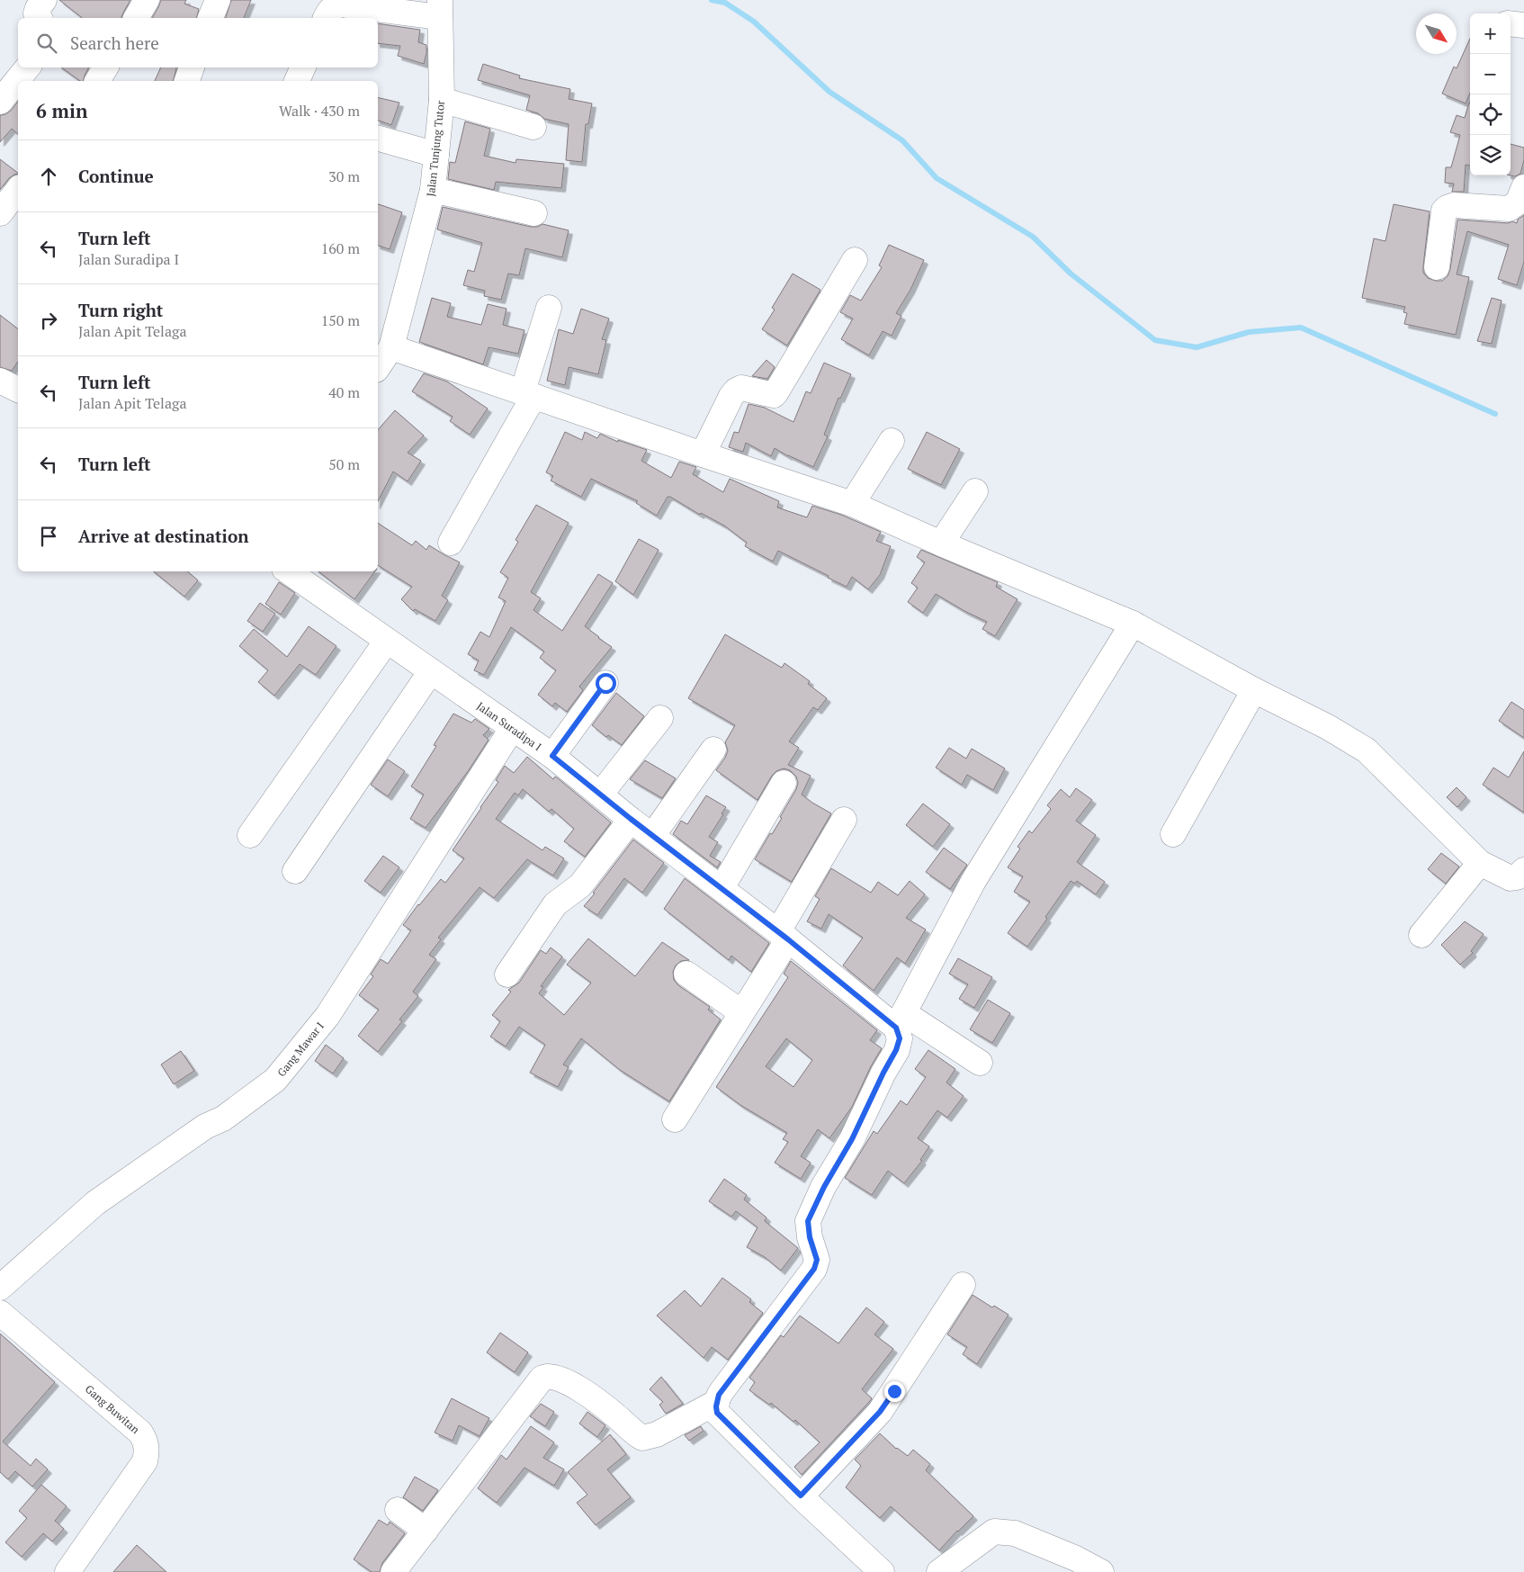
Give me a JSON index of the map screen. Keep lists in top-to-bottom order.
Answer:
{
  "streets": {
    "street": [
      "Jalan Tunjung Tutor",
      "Jalan Suradipa I",
      "Gang Mawar I",
      "Gang Buwitan"
    ]
  },
  "crossings": [
    ["Jalan Suradipa I", "Gang Mawar I"]
  ],
  "north": "bottom right",
  "page": {
    "map_buttons": ["+", "−"],
    "search": "Search here",
    "heading": ["6 min", "Walk · 430 m"],
    "list": [
      ["Continue", "30 m"],
      ["Turn left", "Jalan Suradipa I", "160 m"],
      ["Turn right", "Jalan Apit Telaga", "150 m"],
      ["Turn left", "Jalan Apit Telaga", "40 m"],
      ["Turn left", "50 m"],
      "Arrive at destination"
    ]
  }
}
